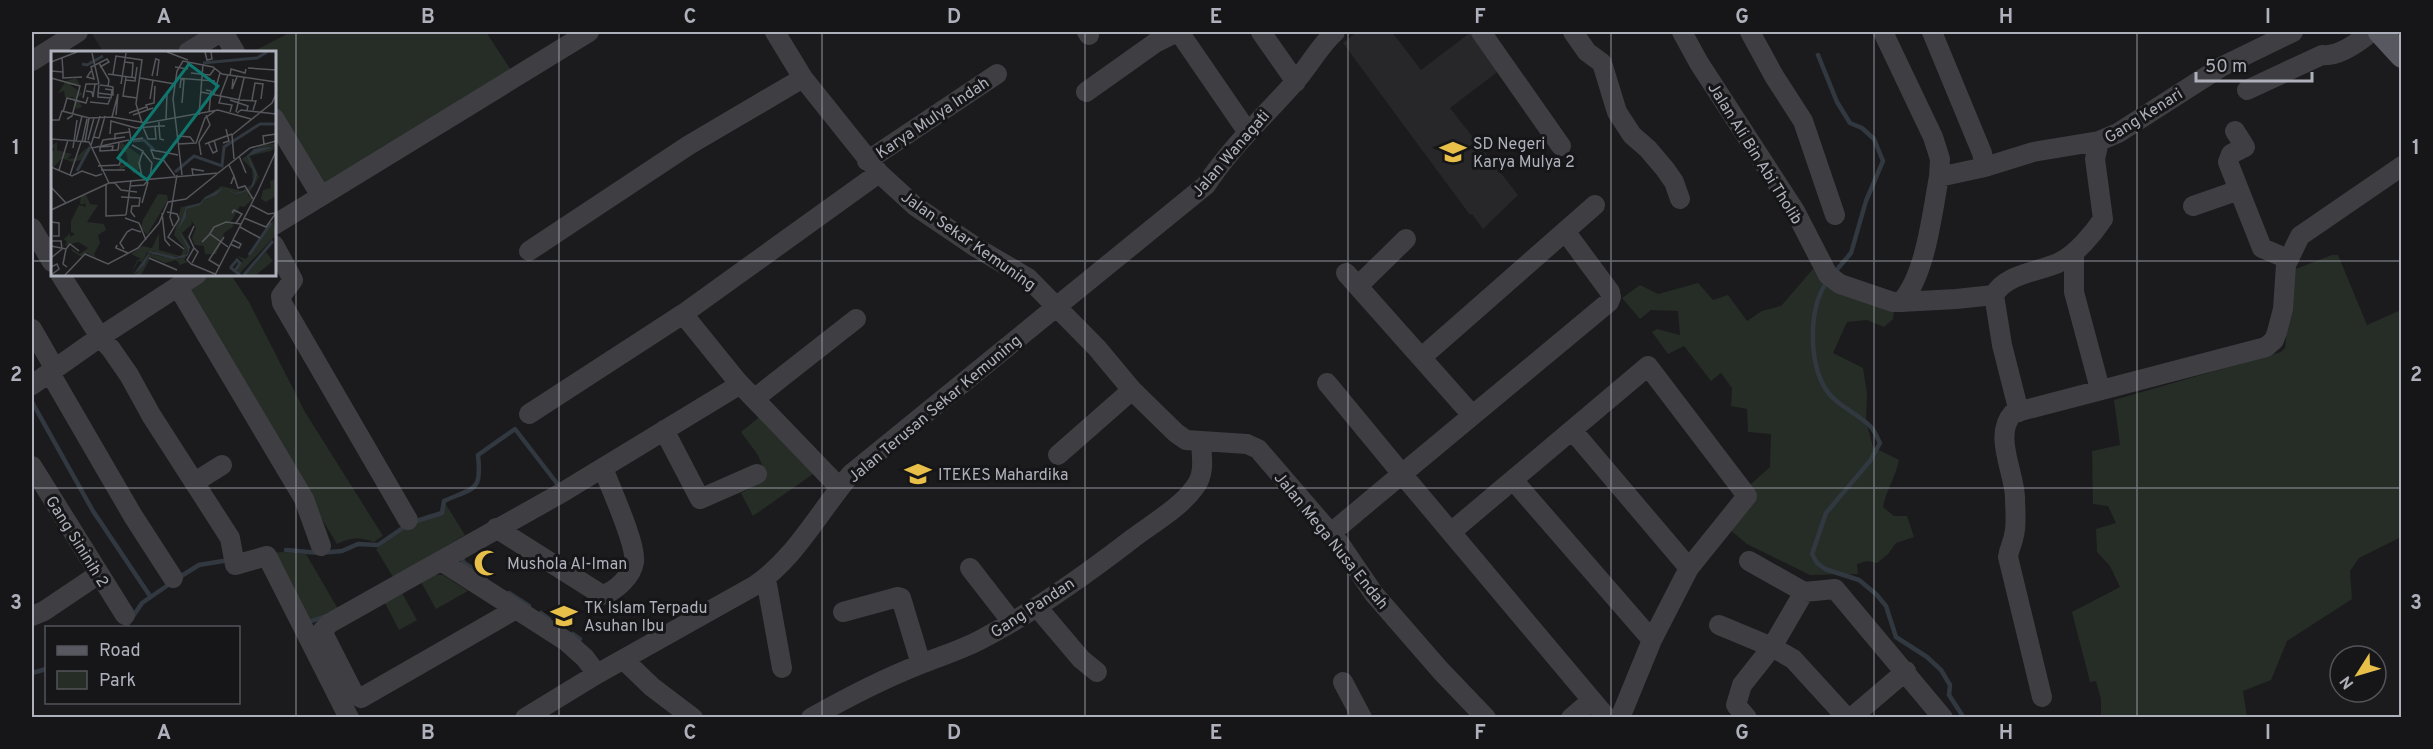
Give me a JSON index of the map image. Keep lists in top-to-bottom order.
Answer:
{
  "streets": {
    "street": [
      "Gang Kenari",
      "Karya Mulya Indah",
      "Jalan Wanagati",
      "Jalan Ali Bin Abi Tholib",
      "Jalan Sekar Kemuning",
      "Jalan Terusan Sekar Kemuning",
      "Jalan Mega Nusa Endah",
      "Gang Sininih 2",
      "Gang Pandan"
    ]
  },
  "crossings": [
    ["Karya Mulya Indah", "Jalan Sekar Kemuning"],
    ["Jalan Wanagati", "Jalan Sekar Kemuning"],
    ["Jalan Wanagati", "Jalan Terusan Sekar Kemuning"],
    ["Jalan Wanagati", "Jalan Mega Nusa Endah"],
    ["Jalan Sekar Kemuning", "Jalan Terusan Sekar Kemuning"],
    ["Jalan Sekar Kemuning", "Jalan Mega Nusa Endah"],
    ["Jalan Terusan Sekar Kemuning", "Jalan Mega Nusa Endah"],
    ["Jalan Mega Nusa Endah", "Gang Pandan"]
  ],
  "places": {
    "school or university": ["SD Negeri Karya Mulya 2", "ITEKES Mahardika", "TK Islam Terpadu Asuhan Ibu"],
    "mosque": ["Mushola Al-Iman"]
  },
  "legend": ["Road", "Park"],
  "scale_bar": "50 m",
  "north": "bottom left",
  "grid": {
    "columns": [
      "A",
      "B",
      "C",
      "D",
      "E",
      "F",
      "G",
      "H",
      "I"
    ],
    "rows": ["1", "2", "3"]
  }
}
